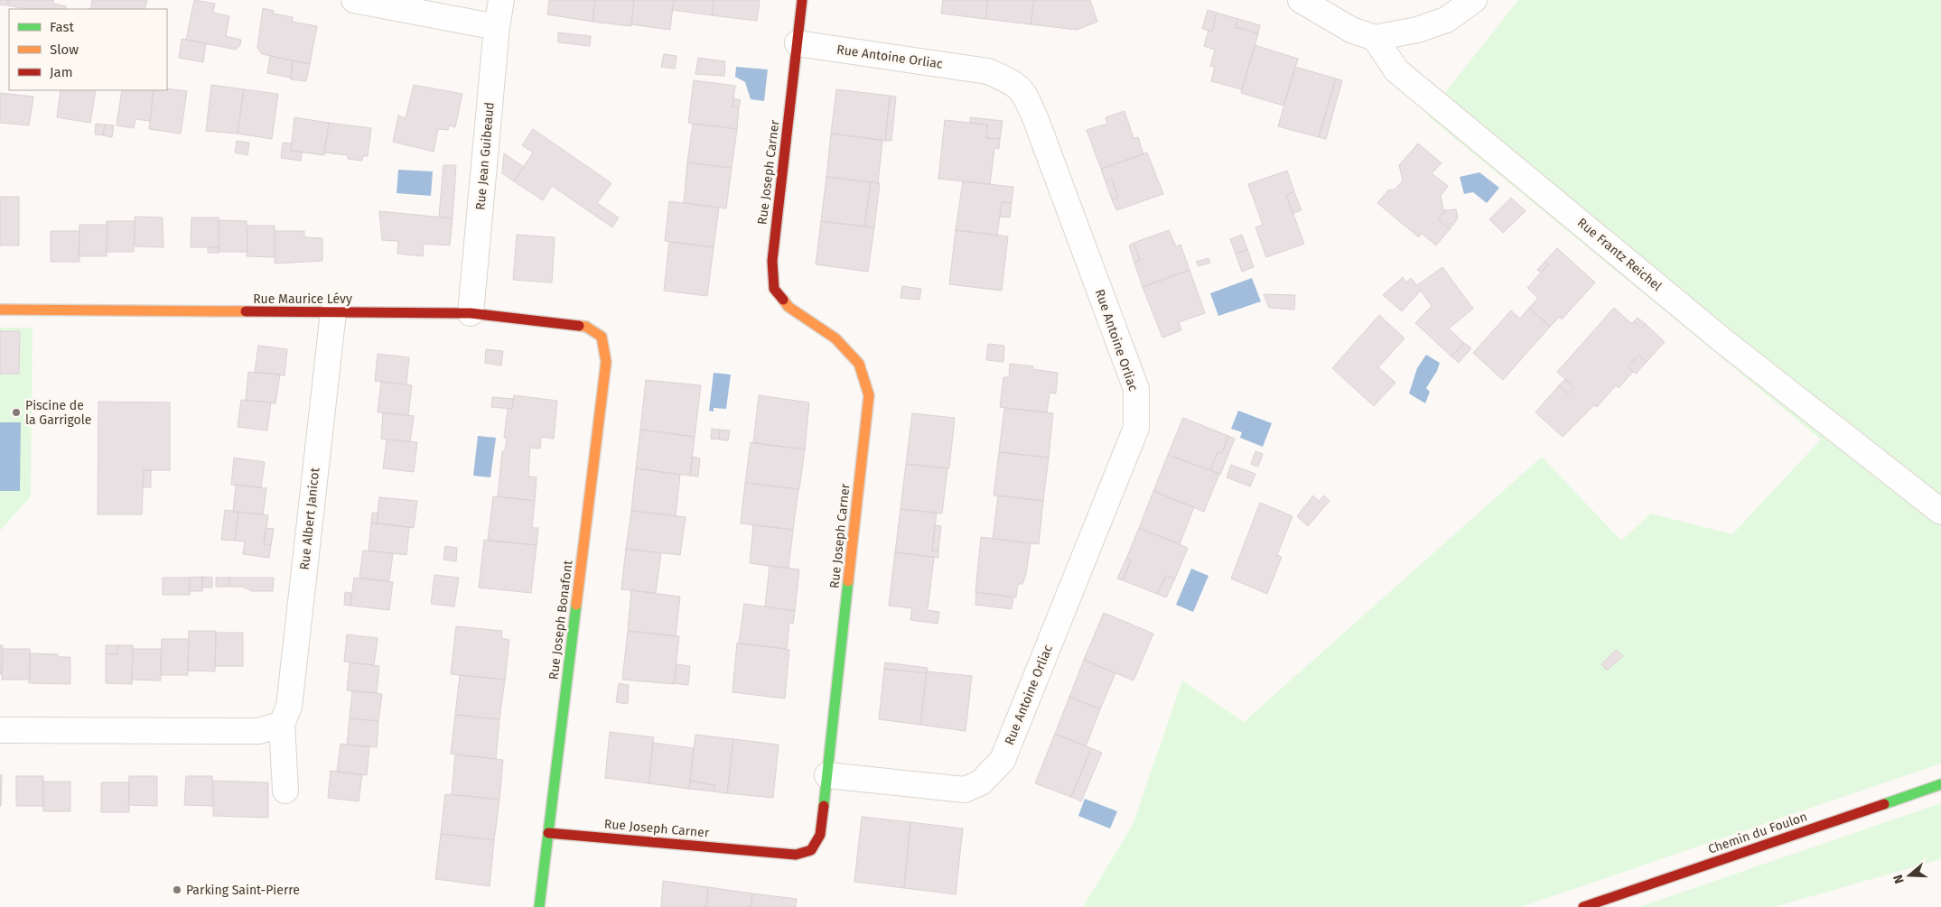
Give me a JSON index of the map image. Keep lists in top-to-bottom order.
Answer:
{
  "streets": {
    "street": [
      "Rue Antoine Orliac",
      "Rue Jean Guibeaud",
      "Rue Joseph Carner",
      "Rue Frantz Reichel",
      "Rue Maurice Lévy",
      "Rue Albert Janicot",
      "Rue Joseph Bonafont",
      "Chemin du Foulon"
    ]
  },
  "crossings": [
    ["Rue Antoine Orliac", "Rue Joseph Carner"],
    ["Rue Jean Guibeaud", "Rue Maurice Lévy"],
    ["Rue Joseph Carner", "Rue Joseph Bonafont"],
    ["Rue Maurice Lévy", "Rue Albert Janicot"],
    ["Rue Maurice Lévy", "Rue Joseph Bonafont"]
  ],
  "places": ["Piscine de la Garrigole", "Parking Saint-Pierre"],
  "legend": ["Fast", "Slow", "Jam"],
  "north": "left"
}
